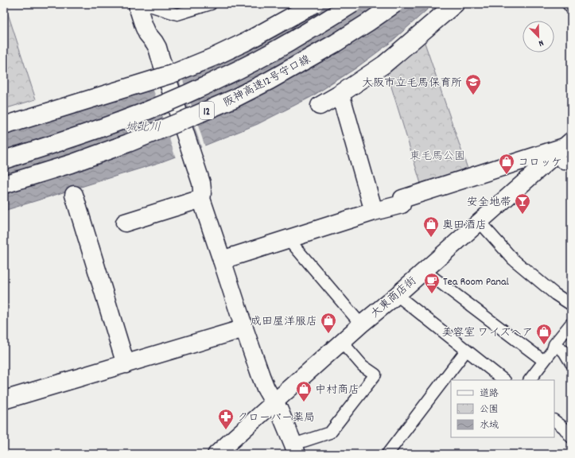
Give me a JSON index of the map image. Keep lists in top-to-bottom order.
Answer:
{
  "streets": {
    "main road": ["阪神高速12号守口線", "12"],
    "street": ["大東商店街"]
  },
  "water": ["城北川"],
  "parks": ["東毛馬公園"],
  "places": {
    "school or university": ["大阪市立毛馬保育所"],
    "shop": [
      "コロッケ",
      "奥田酒店",
      "成田屋洋服店",
      "美容室 ワイズヘア",
      "中村商店"
    ],
    "bar": ["安全地帯"],
    "cafe": ["Tea Room Panal"],
    "pharmacy": ["クローバー薬局"]
  },
  "legend": ["道路", "公園", "水域"],
  "north": "bottom right"
}
